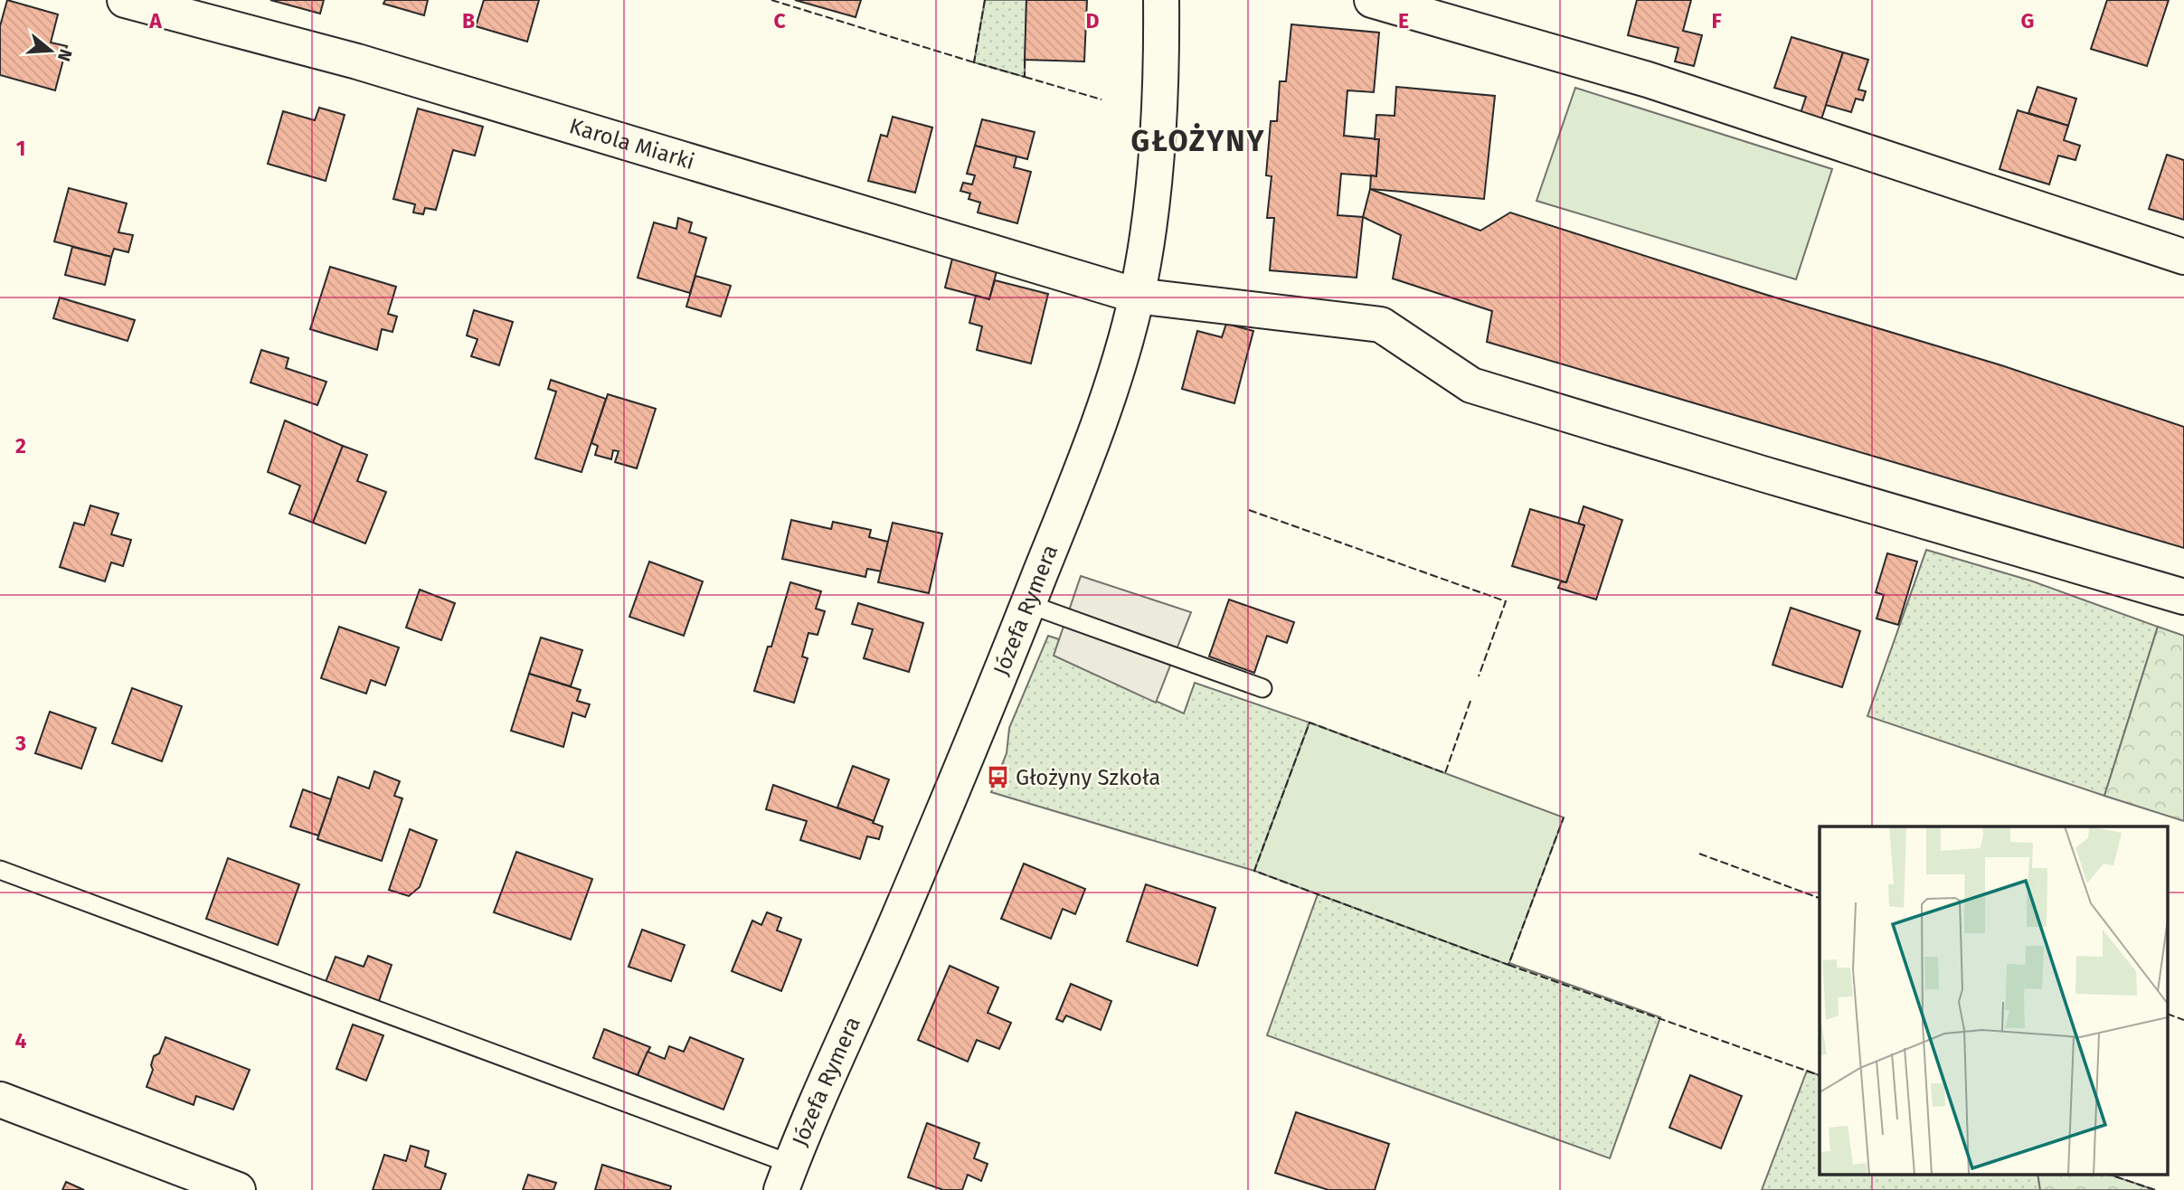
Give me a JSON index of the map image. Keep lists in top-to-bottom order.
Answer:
{
  "streets": {
    "street": ["Karola Miarki", "Józefa Rymera"]
  },
  "crossings": [
    ["Karola Miarki", "Józefa Rymera"]
  ],
  "districts": ["GŁOŻYNY"],
  "places": {
    "bus stop": ["Głożyny Szkoła"]
  },
  "north": "right",
  "grid": {
    "columns": [
      "A",
      "B",
      "C",
      "D",
      "E",
      "F",
      "G"
    ],
    "rows": [
      "1",
      "2",
      "3",
      "4"
    ]
  }
}
